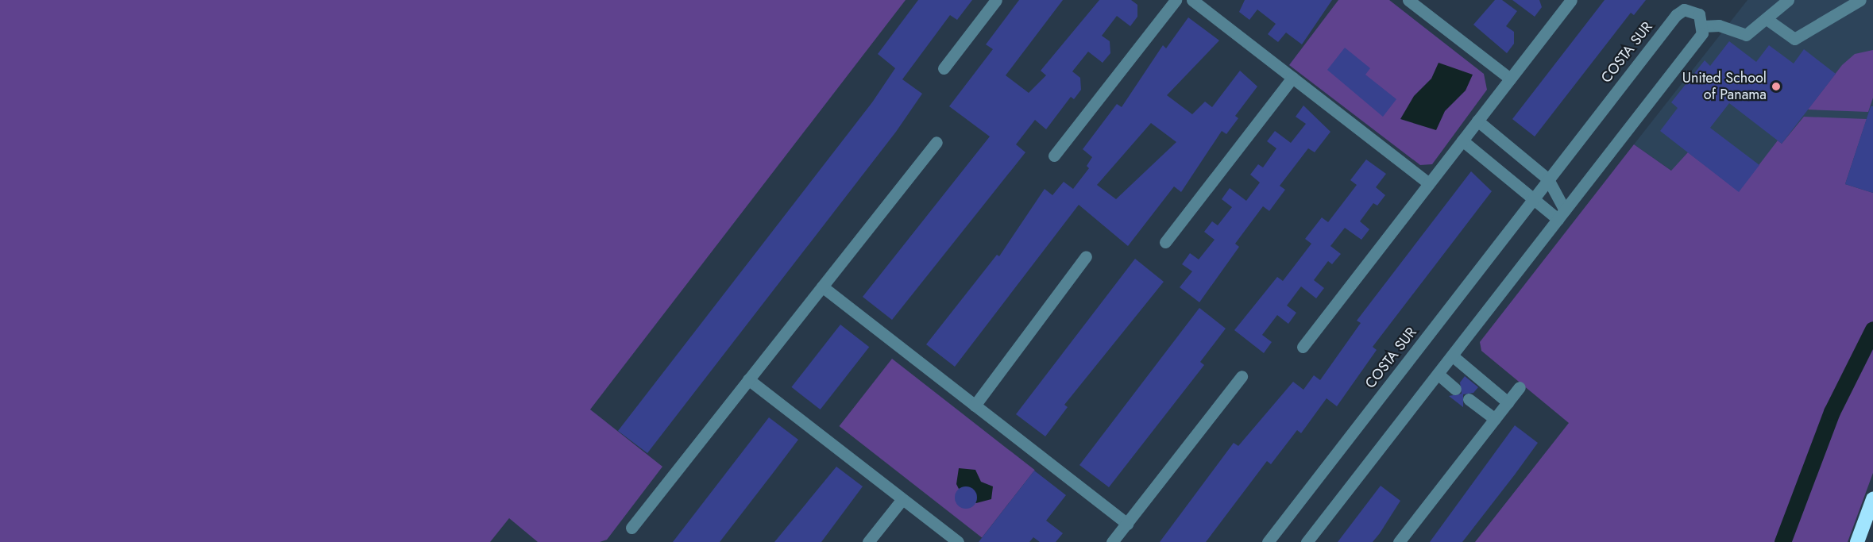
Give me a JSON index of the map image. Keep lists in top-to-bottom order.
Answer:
{
  "streets": {
    "street": ["COSTA SUR"]
  },
  "places": ["United School of Panama"]
}
